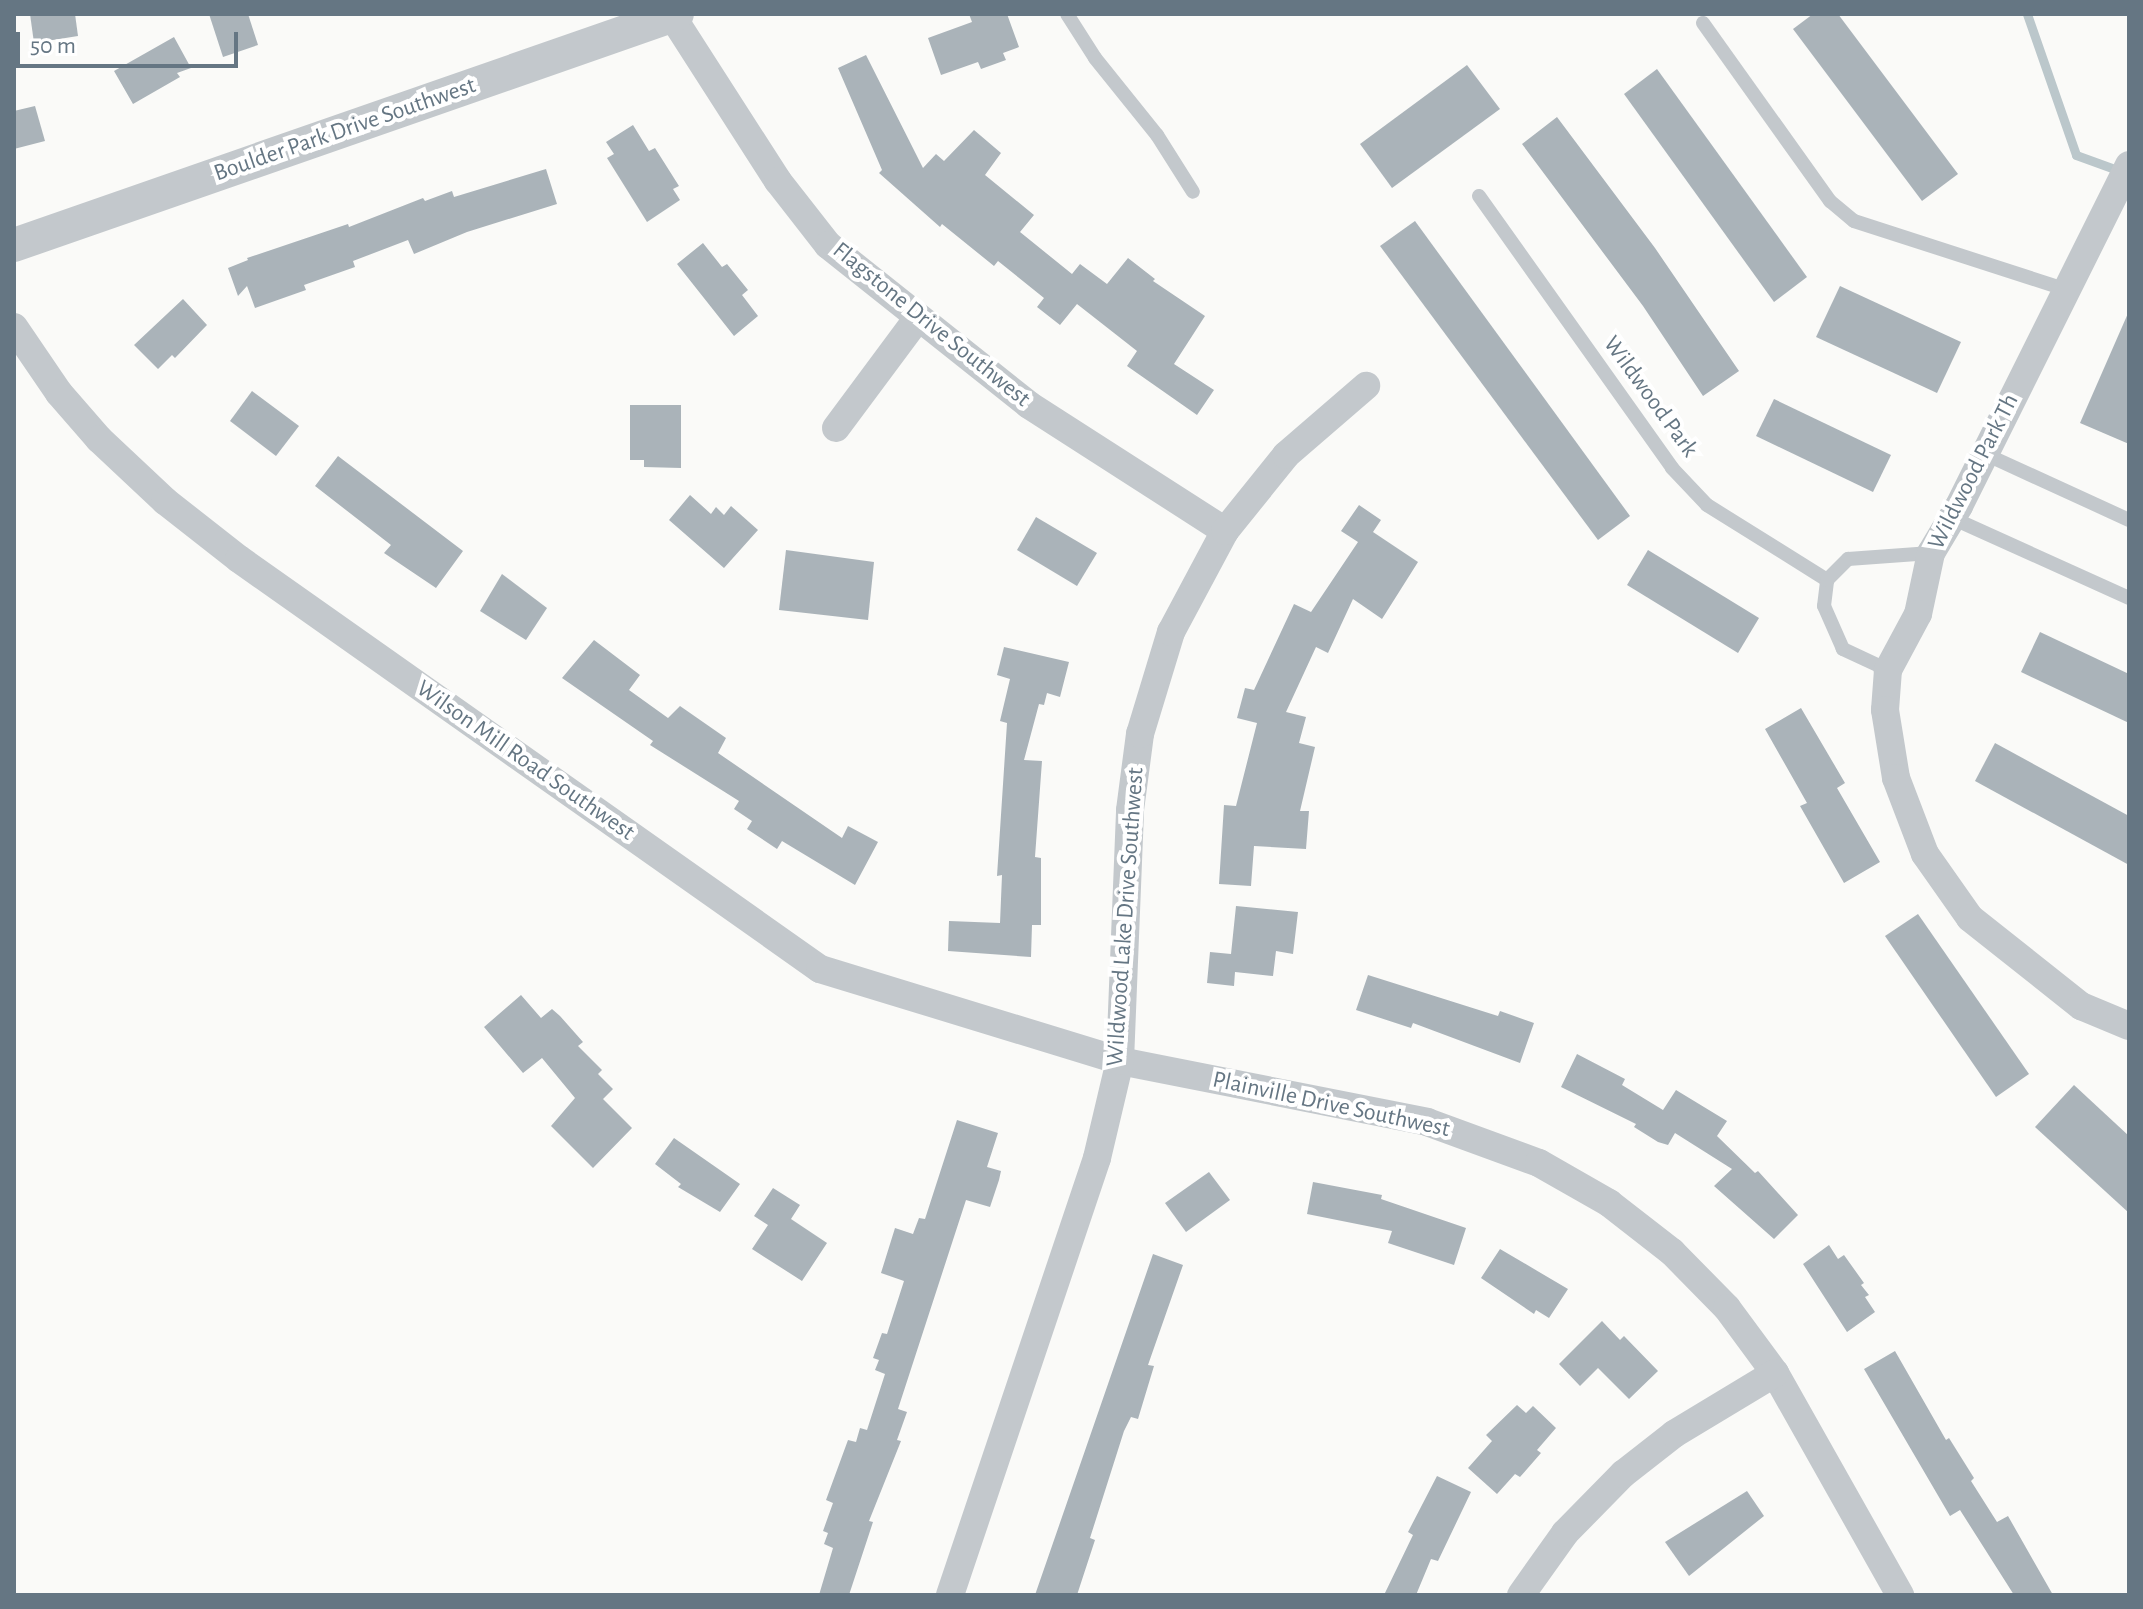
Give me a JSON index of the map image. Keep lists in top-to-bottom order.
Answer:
{
  "streets": {
    "street": [
      "Boulder Park Drive Southwest",
      "Flagstone Drive Southwest",
      "Wildwood Park Th",
      "Wilson Mill Road Southwest",
      "Wildwood Lake Drive Southwest",
      "Plainville Drive Southwest"
    ],
    "lane": ["Wildwood Park"]
  },
  "crossings": [
    ["Boulder Park Drive Southwest", "Flagstone Drive Southwest"],
    ["Flagstone Drive Southwest", "Wildwood Lake Drive Southwest"],
    ["Wilson Mill Road Southwest", "Wildwood Lake Drive Southwest"],
    ["Wilson Mill Road Southwest", "Plainville Drive Southwest"],
    ["Wildwood Lake Drive Southwest", "Plainville Drive Southwest"]
  ],
  "scale_bar": "50 m"
}
